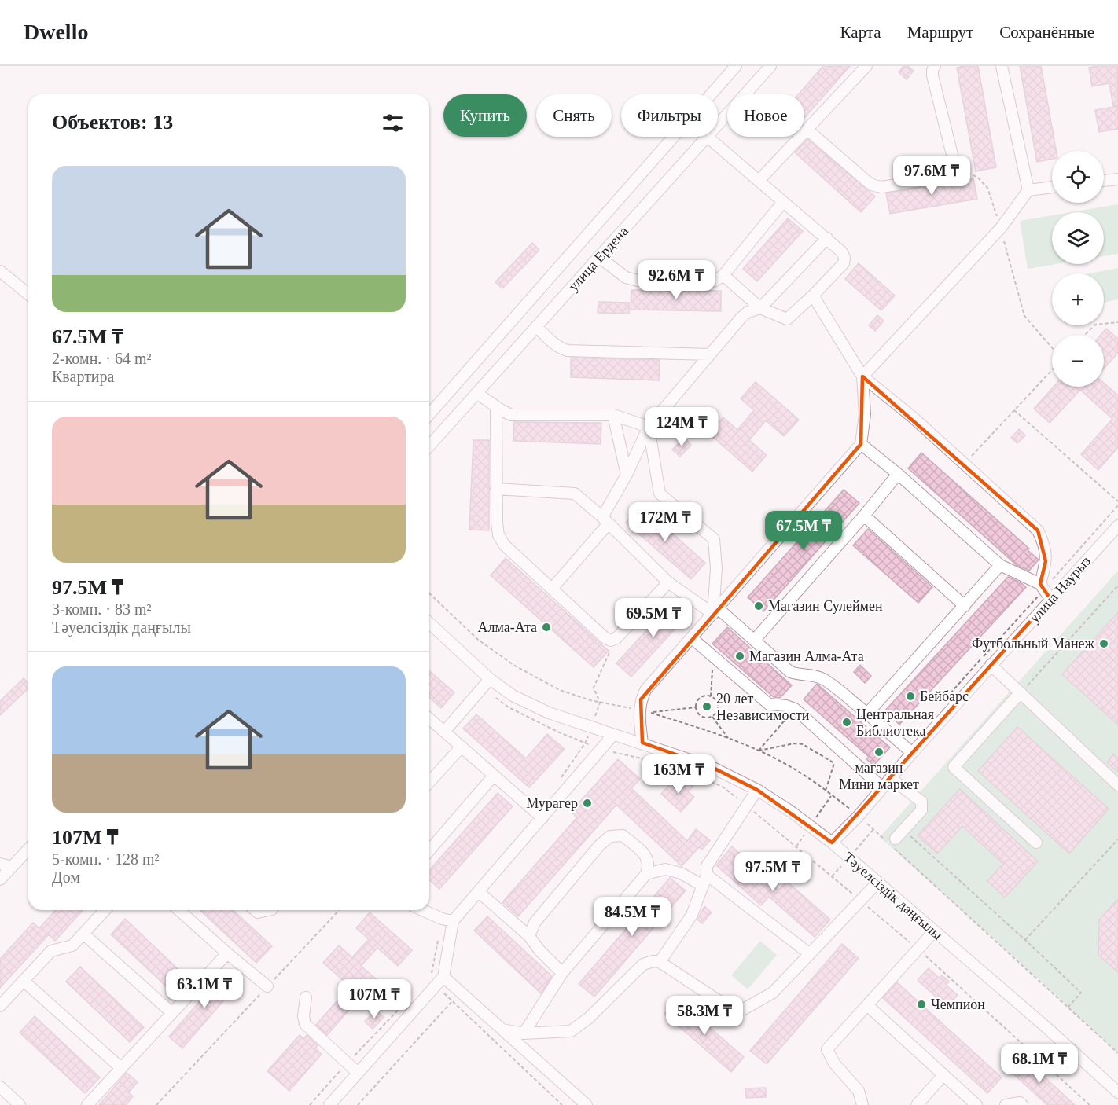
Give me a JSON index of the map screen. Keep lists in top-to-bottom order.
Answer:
{
  "streets": {
    "street": ["улица Ердена", "улица Наурыз", "Тәуелсіздік даңғылы"]
  },
  "crossings": [
    ["улица Наурыз", "Тәуелсіздік даңғылы"]
  ],
  "places": [
    "Магазин Сулеймен",
    "Алма-Ата",
    "Футбольный Манеж",
    "Магазин Алма-Ата",
    "Бейбарс",
    "20 лет Независимости",
    "Центральная Библиотека",
    "магазин Мини маркет",
    "Мурагер",
    "Чемпион"
  ],
  "page": {
    "header": "Dwello",
    "nav": ["Карта", "Маршрут", "Сохранённые"],
    "chip": [
      "Купить",
      "Снять",
      "Фильтры",
      "Новое"
    ],
    "heading": "Объектов: 13",
    "map_buttons": ["+", "−"],
    "list": [
      {
        "name": "67.5M ₸",
        "note": "2-комн. · 64 m² · Квартира"
      },
      {
        "name": "97.5M ₸",
        "note": "3-комн. · 83 m² · Тәуелсіздік даңғылы"
      },
      {
        "name": "107M ₸",
        "note": "5-комн. · 128 m² · Дом"
      }
    ],
    "price": [
      "97.6M ₸",
      "92.6M ₸",
      "124M ₸",
      "172M ₸",
      "67.5M ₸",
      "69.5M ₸",
      "163M ₸",
      "97.5M ₸",
      "84.5M ₸",
      "63.1M ₸",
      "107M ₸",
      "58.3M ₸",
      "68.1M ₸"
    ]
  }
}
